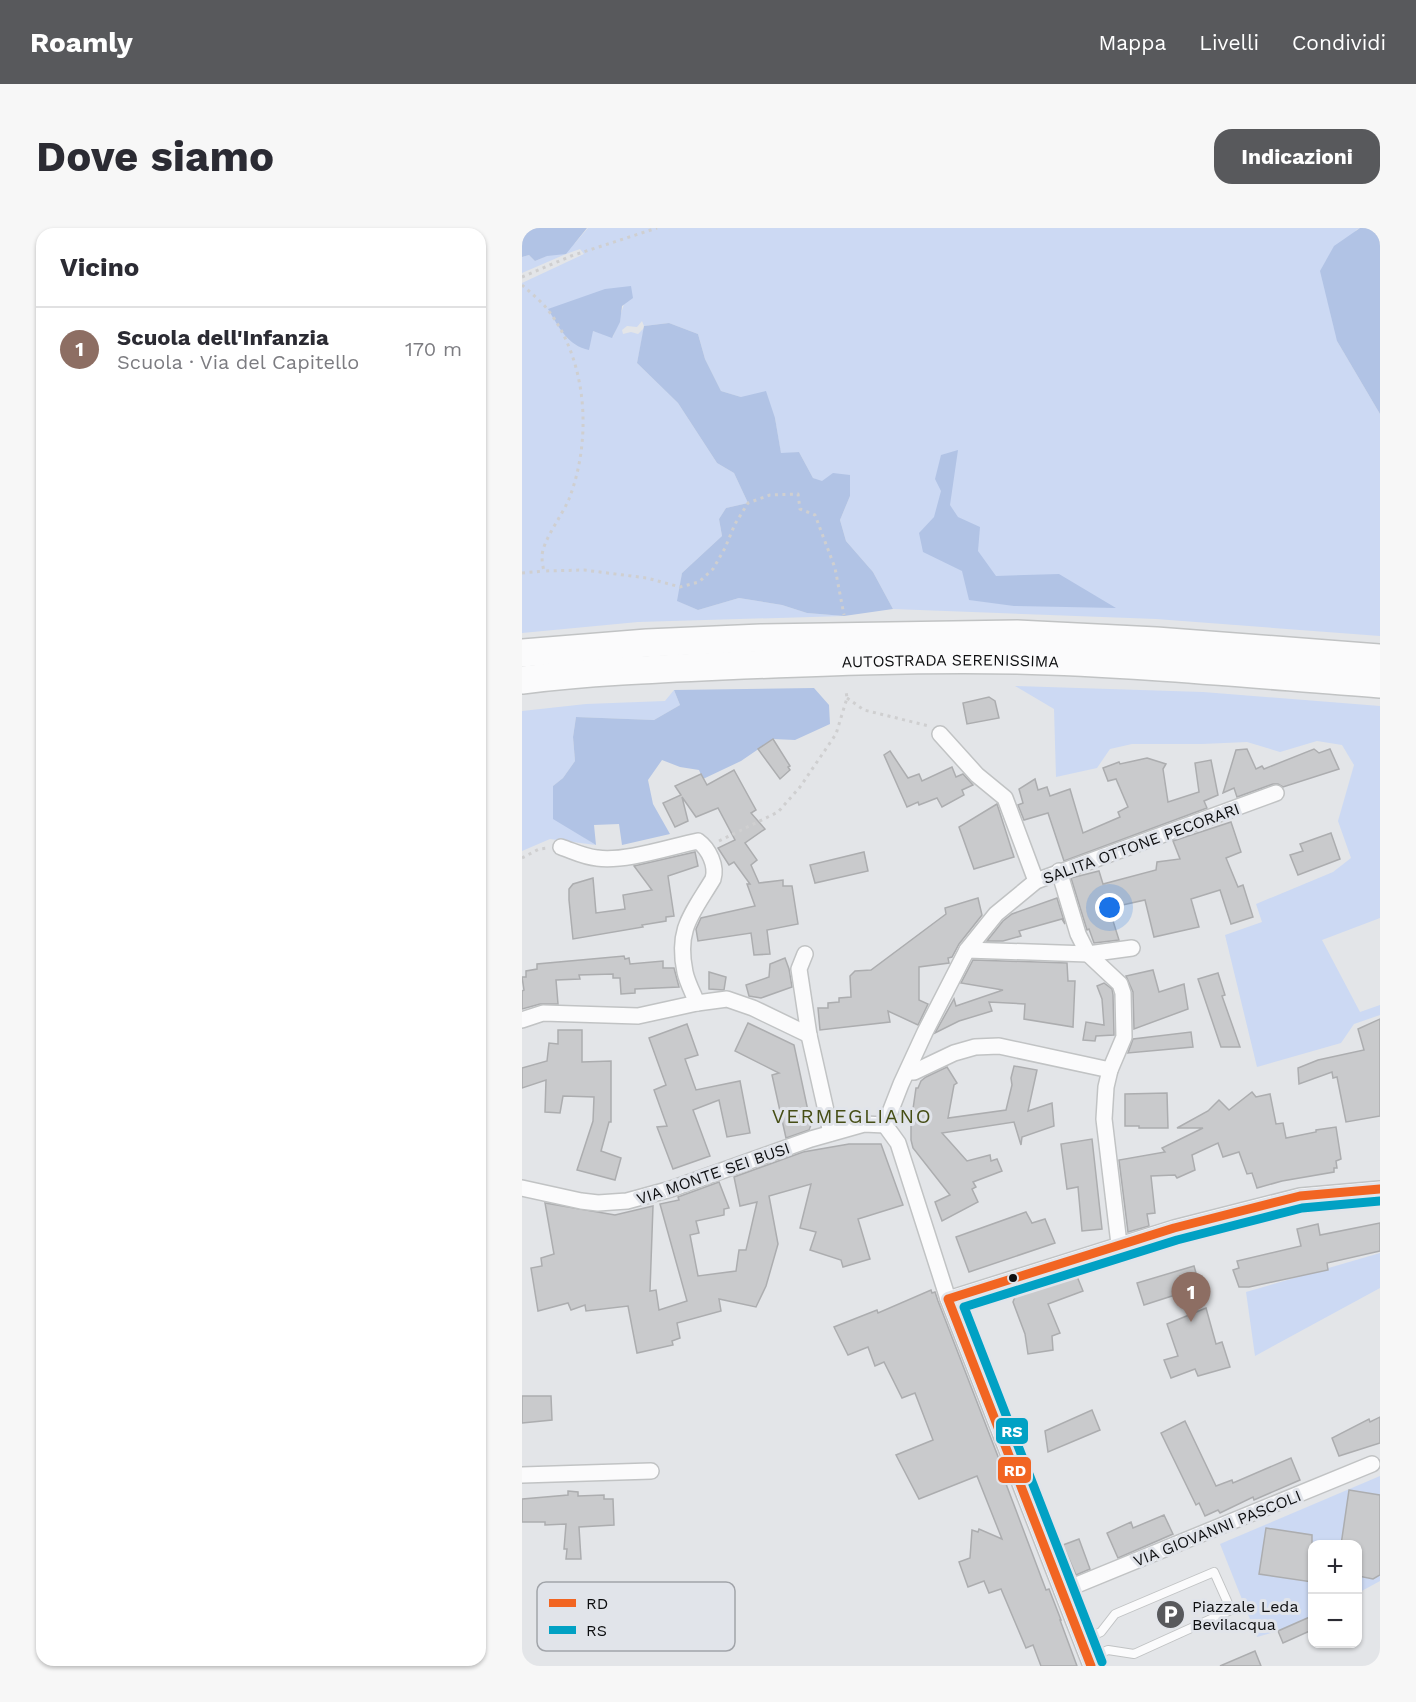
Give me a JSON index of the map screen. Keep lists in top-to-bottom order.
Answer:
{
  "streets": {
    "highway": ["AUTOSTRADA SERENISSIMA"],
    "street": ["SALITA OTTONE PECORARI", "VIA MONTE SEI BUSI", "VIA GIOVANNI PASCOLI"]
  },
  "crossings": [
    ["SALITA OTTONE PECORARI", "VIA MONTE SEI BUSI"]
  ],
  "districts": ["VERMEGLIANO"],
  "places": {
    "parking": ["Piazzale Leda Bevilacqua"]
  },
  "lines": ["transit line RD", "transit line RS"],
  "legend": ["RD", "RS"],
  "page": {
    "header": "Roamly",
    "nav": ["Mappa", "Livelli", "Condividi"],
    "buttons": "Indicazioni",
    "title": "Dove siamo",
    "heading": "Vicino",
    "list": [
      {
        "mark": "1",
        "name": "Scuola dell'Infanzia",
        "note": "Scuola · Via del Capitello",
        "value": "170 m"
      }
    ],
    "pins": "1",
    "map_buttons": ["+", "−"]
  }
}
